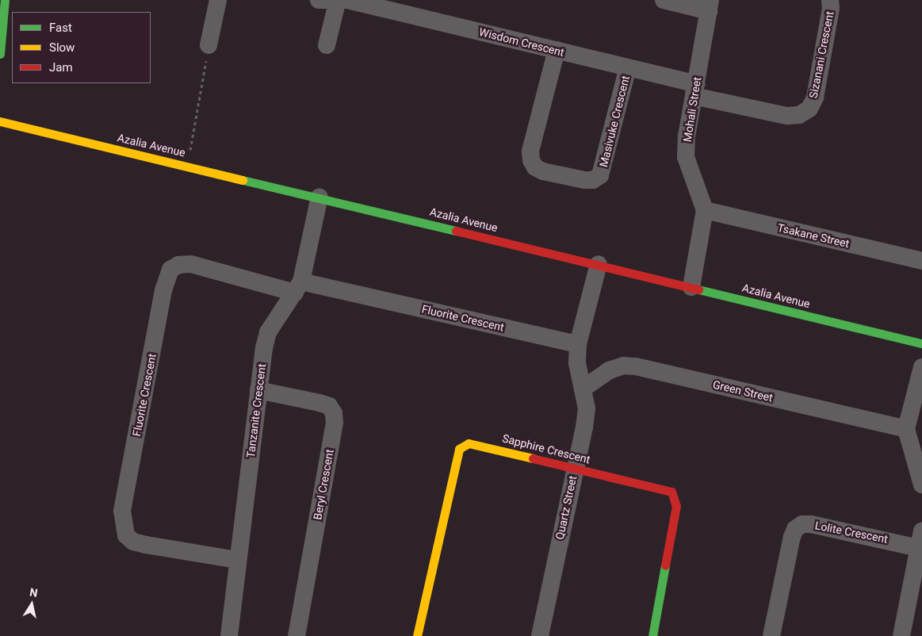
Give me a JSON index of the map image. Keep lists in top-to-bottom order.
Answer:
{
  "streets": {
    "street": [
      "Wisdom Crescent",
      "Sizanani Crescent",
      "Mohali Street",
      "Masivuke Crescent",
      "Azalia Avenue",
      "Tsakane Street",
      "Fluorite Crescent",
      "Green Street",
      "Tanzanite Crescent",
      "Sapphire Crescent",
      "Beryl Crescent",
      "Quartz Street",
      "Lolite Crescent"
    ]
  },
  "crossings": [
    ["Wisdom Crescent", "Sizanani Crescent"],
    ["Wisdom Crescent", "Mohali Street"],
    ["Wisdom Crescent", "Masivuke Crescent"],
    ["Sizanani Crescent", "Mohali Street"],
    ["Mohali Street", "Azalia Avenue"],
    ["Mohali Street", "Tsakane Street"],
    ["Azalia Avenue", "Tanzanite Crescent"],
    ["Azalia Avenue", "Quartz Street"],
    ["Fluorite Crescent", "Tanzanite Crescent"],
    ["Fluorite Crescent", "Quartz Street"],
    ["Green Street", "Quartz Street"],
    ["Tanzanite Crescent", "Beryl Crescent"],
    ["Sapphire Crescent", "Quartz Street"]
  ],
  "legend": ["Fast", "Slow", "Jam"],
  "north": "top"
}
